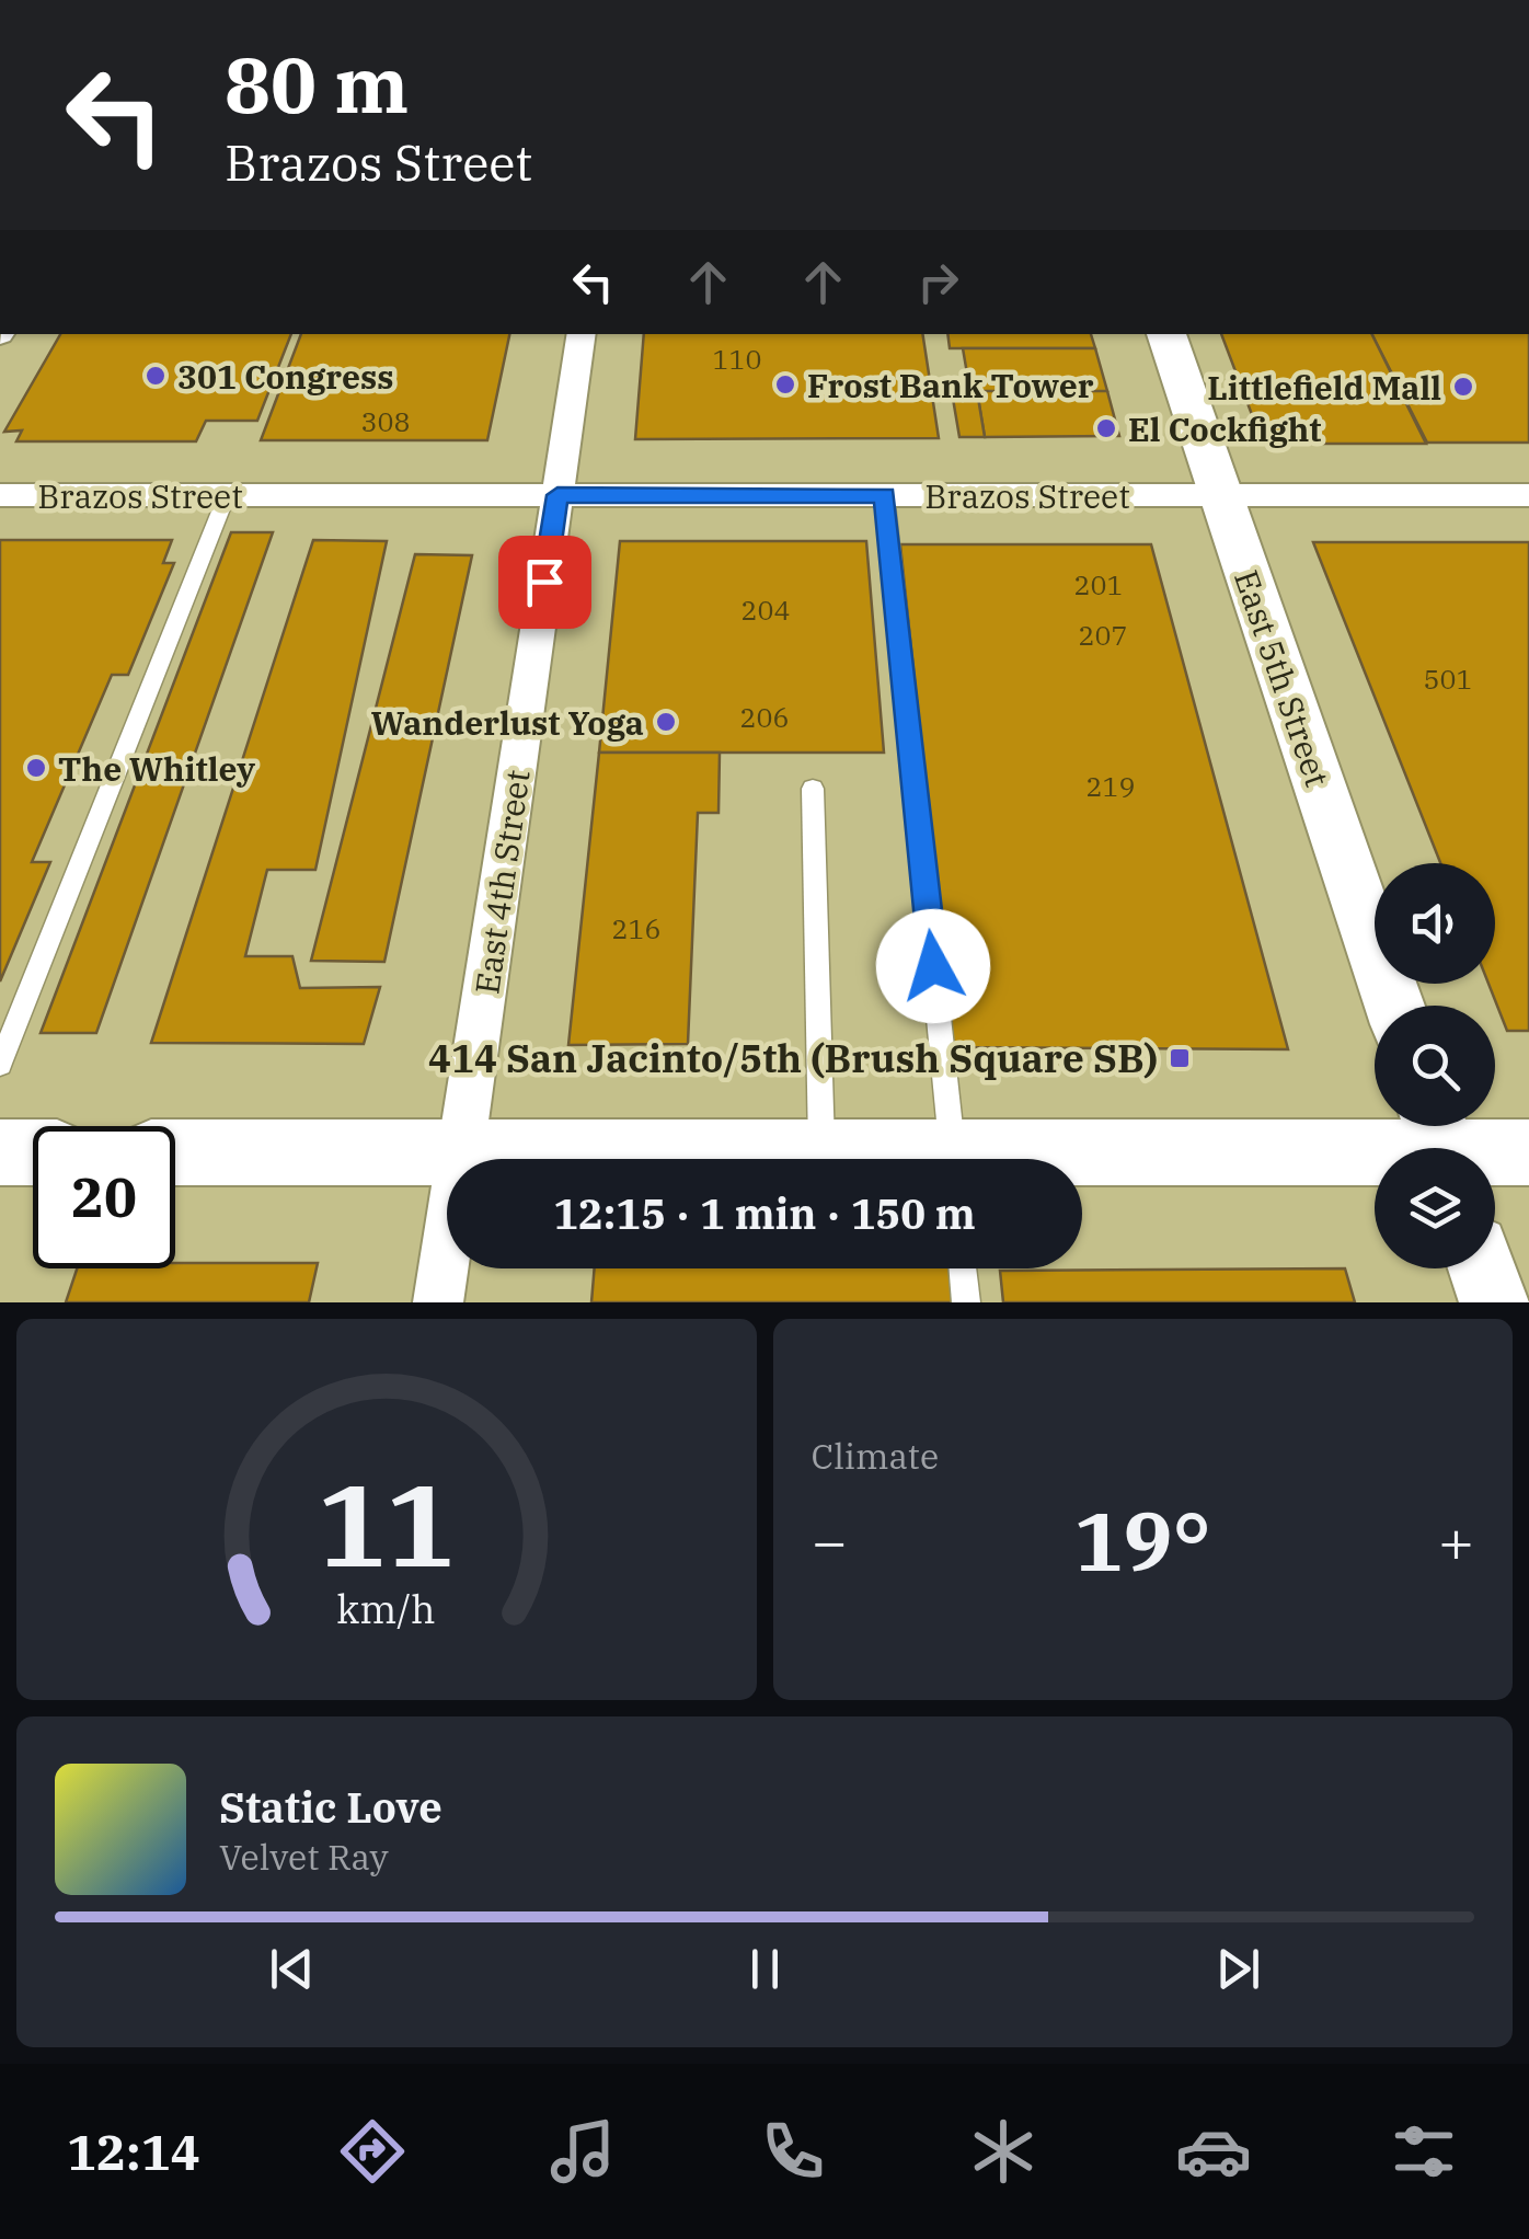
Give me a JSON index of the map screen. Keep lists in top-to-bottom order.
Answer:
{
  "streets": {
    "main road": ["East 5th Street"],
    "street": ["Brazos Street", "East 4th Street"]
  },
  "crossings": [
    ["Brazos Street", "East 5th Street"],
    ["Brazos Street", "East 4th Street"]
  ],
  "places": {
    "other": [
      "301 Congress",
      "Frost Bank Tower",
      "Littlefield Mall",
      "El Cockfight",
      "Wanderlust Yoga",
      "The Whitley"
    ],
    "transit": ["414 San Jacinto/5th (Brush Square SB)"]
  },
  "house_numbers": [
    "110",
    "308",
    "201",
    "204",
    "207",
    "501",
    "206",
    "219",
    "216"
  ],
  "page": {
    "turn": ["80 m", "Brazos Street"],
    "limit": "20",
    "trip": "12:15 · 1 min · 150 m",
    "tile": "Climate",
    "heat": ["−", "19°", "+"],
    "song": ["Static Love", "Velvet Ray"],
    "tabs": "12:14",
    "gauge": ["11", "km/h"]
  }
}
